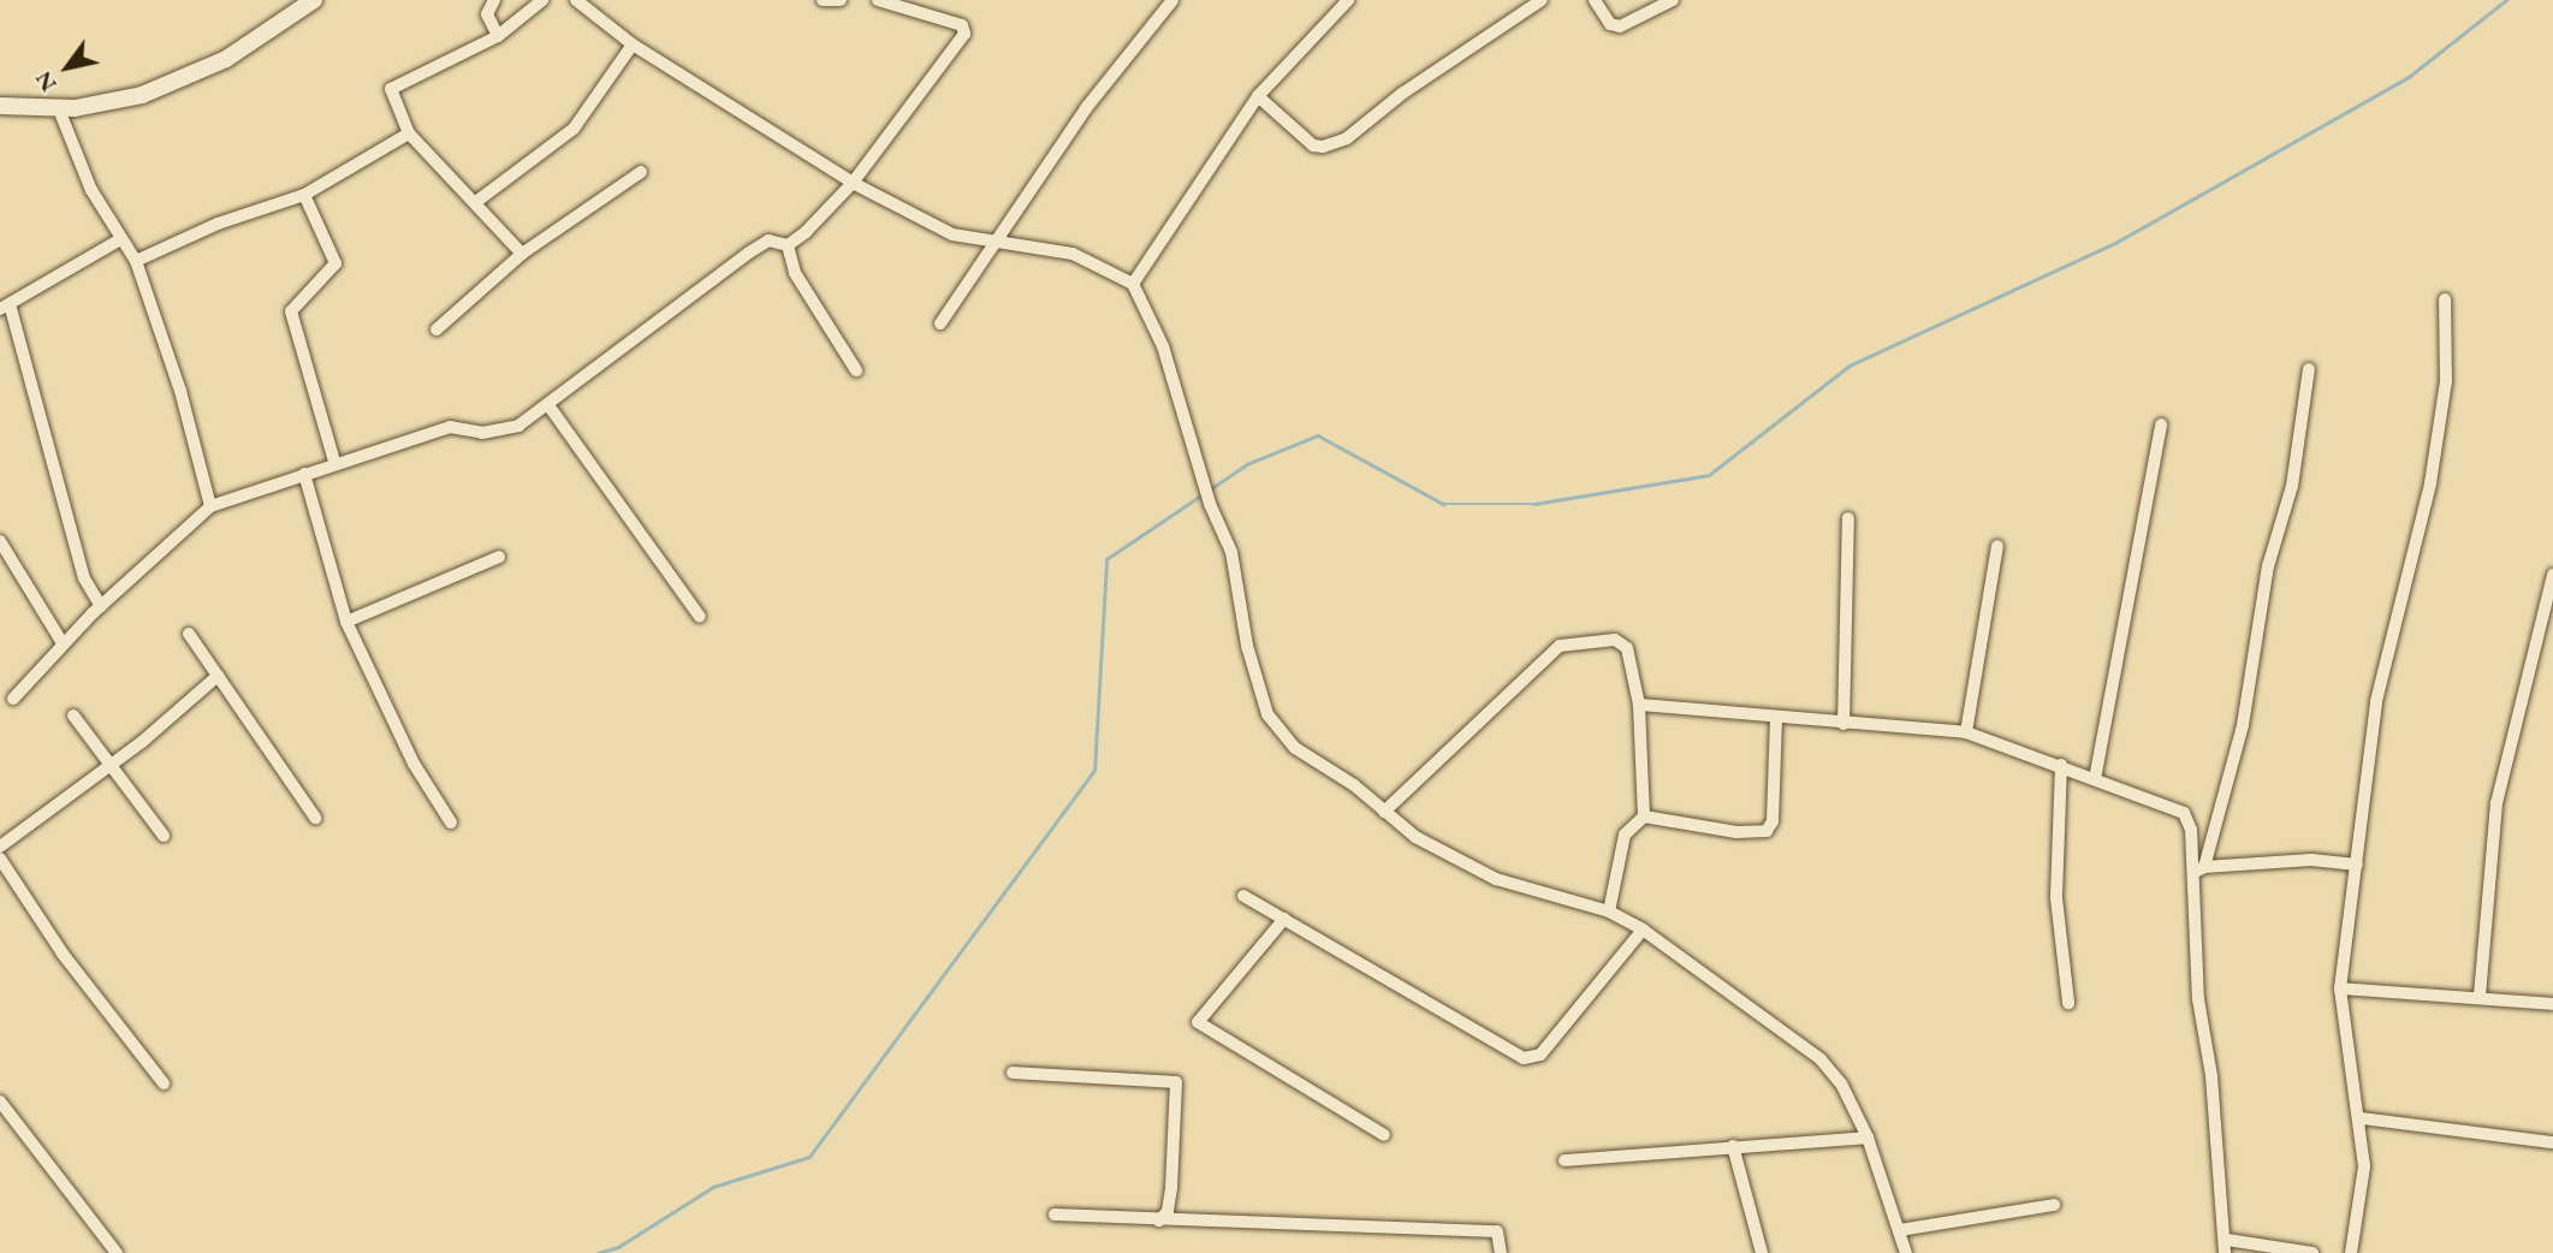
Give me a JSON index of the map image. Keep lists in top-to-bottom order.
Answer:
{
  "north": "bottom left"
}
